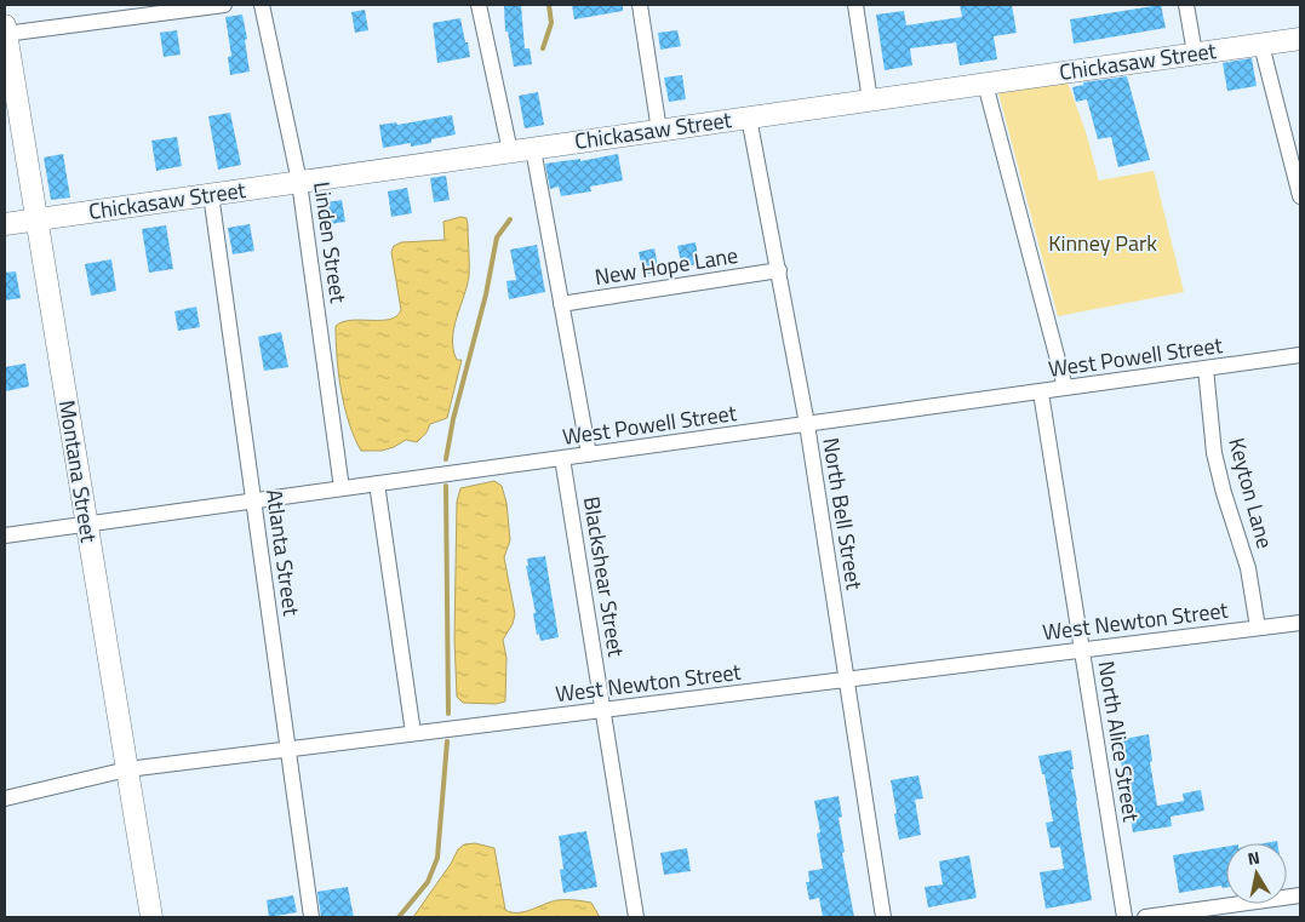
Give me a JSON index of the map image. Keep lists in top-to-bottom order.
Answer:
{
  "streets": {
    "street": [
      "Chickasaw Street",
      "Linden Street",
      "New Hope Lane",
      "West Powell Street",
      "Montana Street",
      "Keyton Lane",
      "North Bell Street",
      "Atlanta Street",
      "Blackshear Street",
      "West Newton Street",
      "North Alice Street"
    ]
  },
  "crossings": [
    ["Chickasaw Street", "Linden Street"],
    ["Chickasaw Street", "Montana Street"],
    ["Chickasaw Street", "North Bell Street"],
    ["Chickasaw Street", "Atlanta Street"],
    ["Linden Street", "West Powell Street"],
    ["New Hope Lane", "North Bell Street"],
    ["West Powell Street", "Montana Street"],
    ["West Powell Street", "Keyton Lane"],
    ["West Powell Street", "North Bell Street"],
    ["West Powell Street", "Atlanta Street"],
    ["West Powell Street", "Blackshear Street"],
    ["West Powell Street", "North Alice Street"],
    ["Montana Street", "West Newton Street"],
    ["Keyton Lane", "West Newton Street"],
    ["North Bell Street", "West Newton Street"],
    ["Atlanta Street", "West Newton Street"],
    ["Blackshear Street", "West Newton Street"],
    ["West Newton Street", "North Alice Street"]
  ],
  "parks": ["Kinney Park"],
  "north": "top"
}
